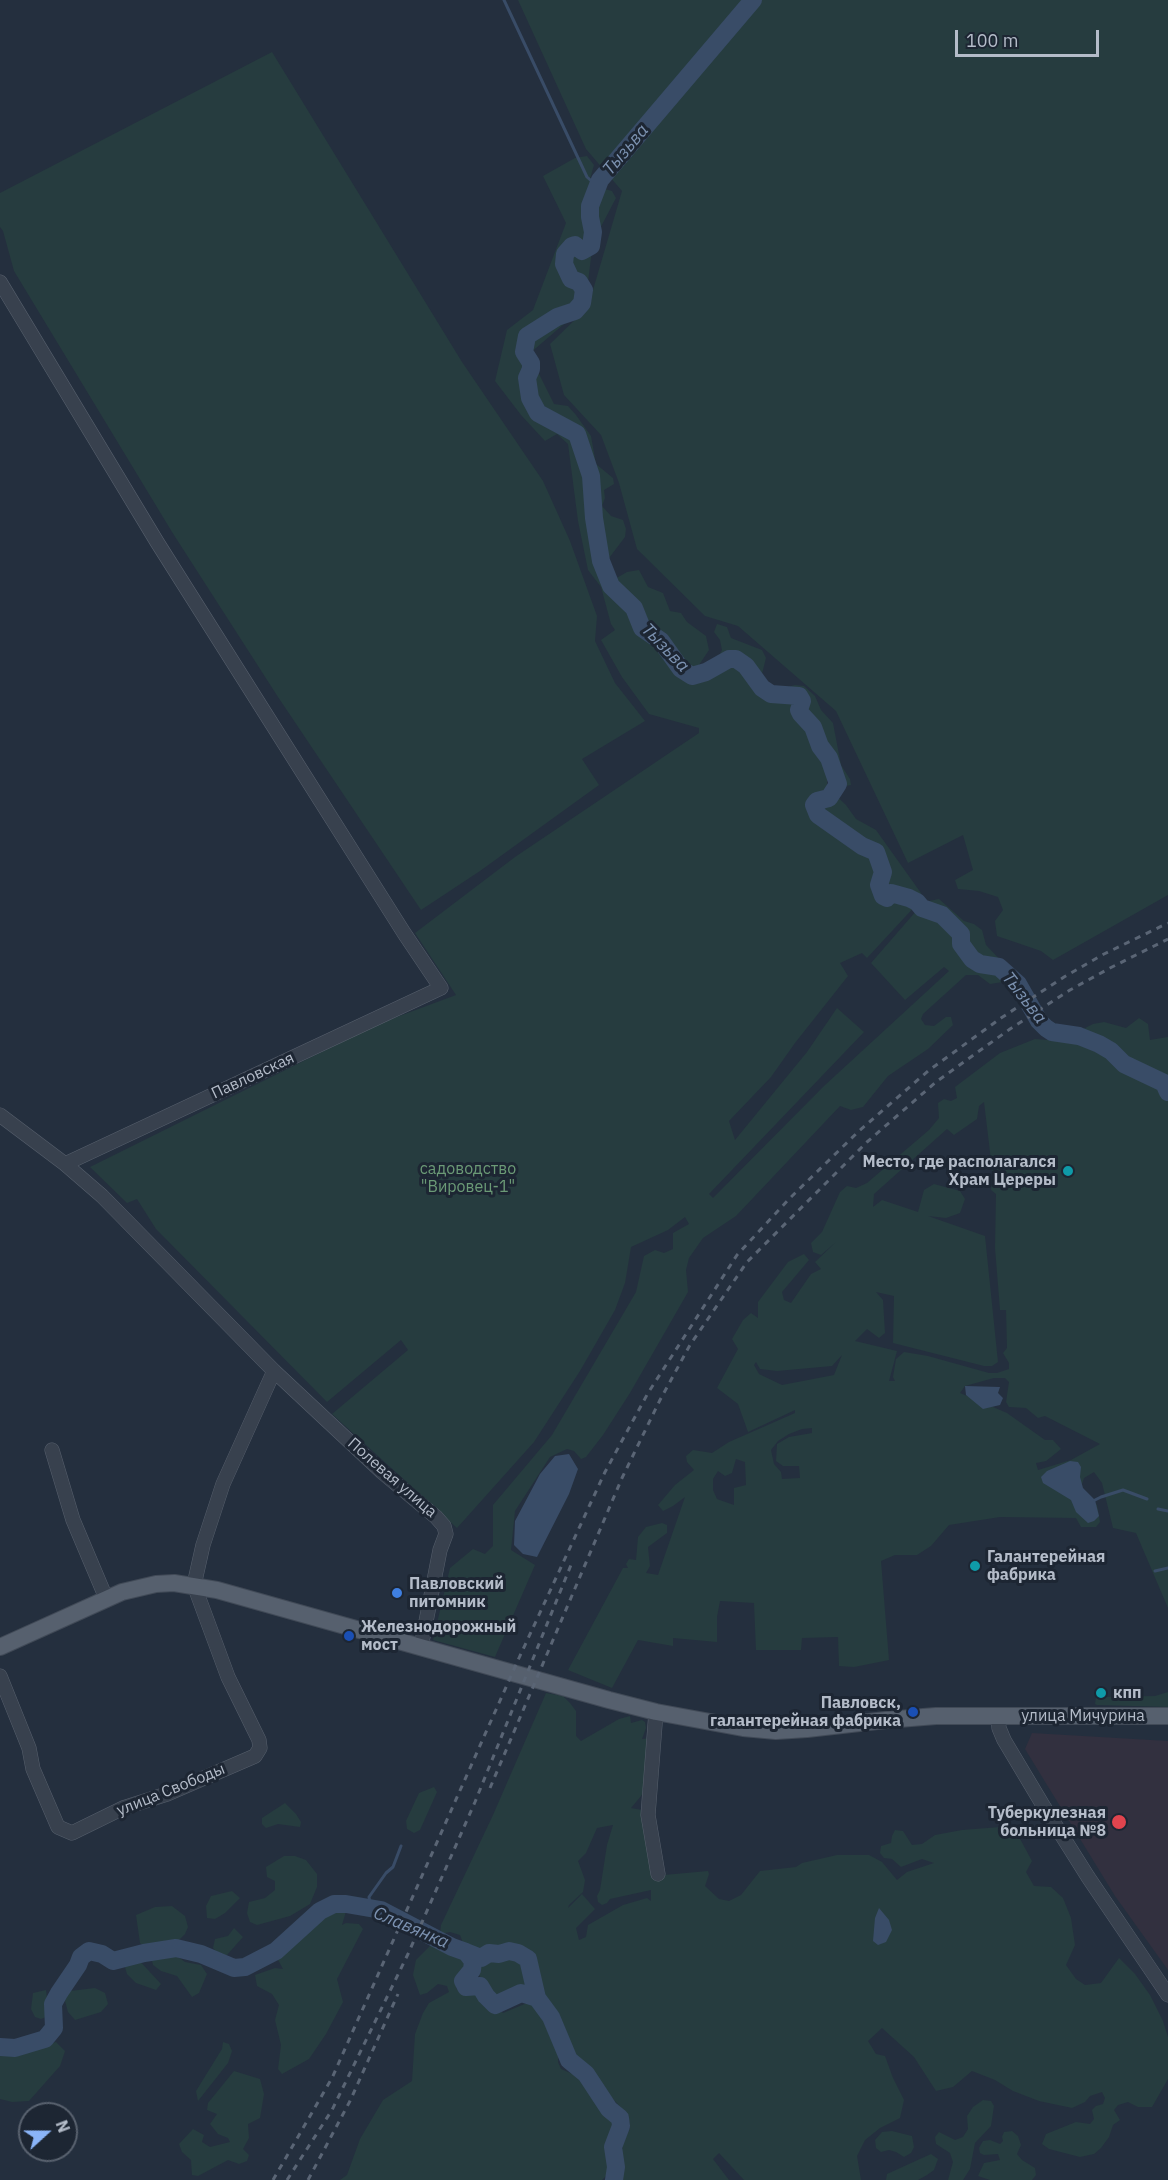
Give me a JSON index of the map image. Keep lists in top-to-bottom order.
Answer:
{
  "streets": {
    "main road": ["улица Мичурина"],
    "street": ["Павловская", "Полевая улица", "улица Свободы"]
  },
  "crossings": [
    ["Полевая улица", "улица Мичурина"],
    ["улица Мичурина", "улица Свободы"]
  ],
  "water": ["Тызьва", "Славянка"],
  "parks": ["садоводство \"Вировец-1\""],
  "places": [
    "Место, где располагался Храм Цереры",
    "Галантерейная фабрика",
    "Павловский питомник",
    "Железнодорожный мост",
    "кпп",
    "Павловск, галантерейная фабрика",
    "Туберкулезная больница №8"
  ],
  "scale_bar": "100 m",
  "north": "right"
}
